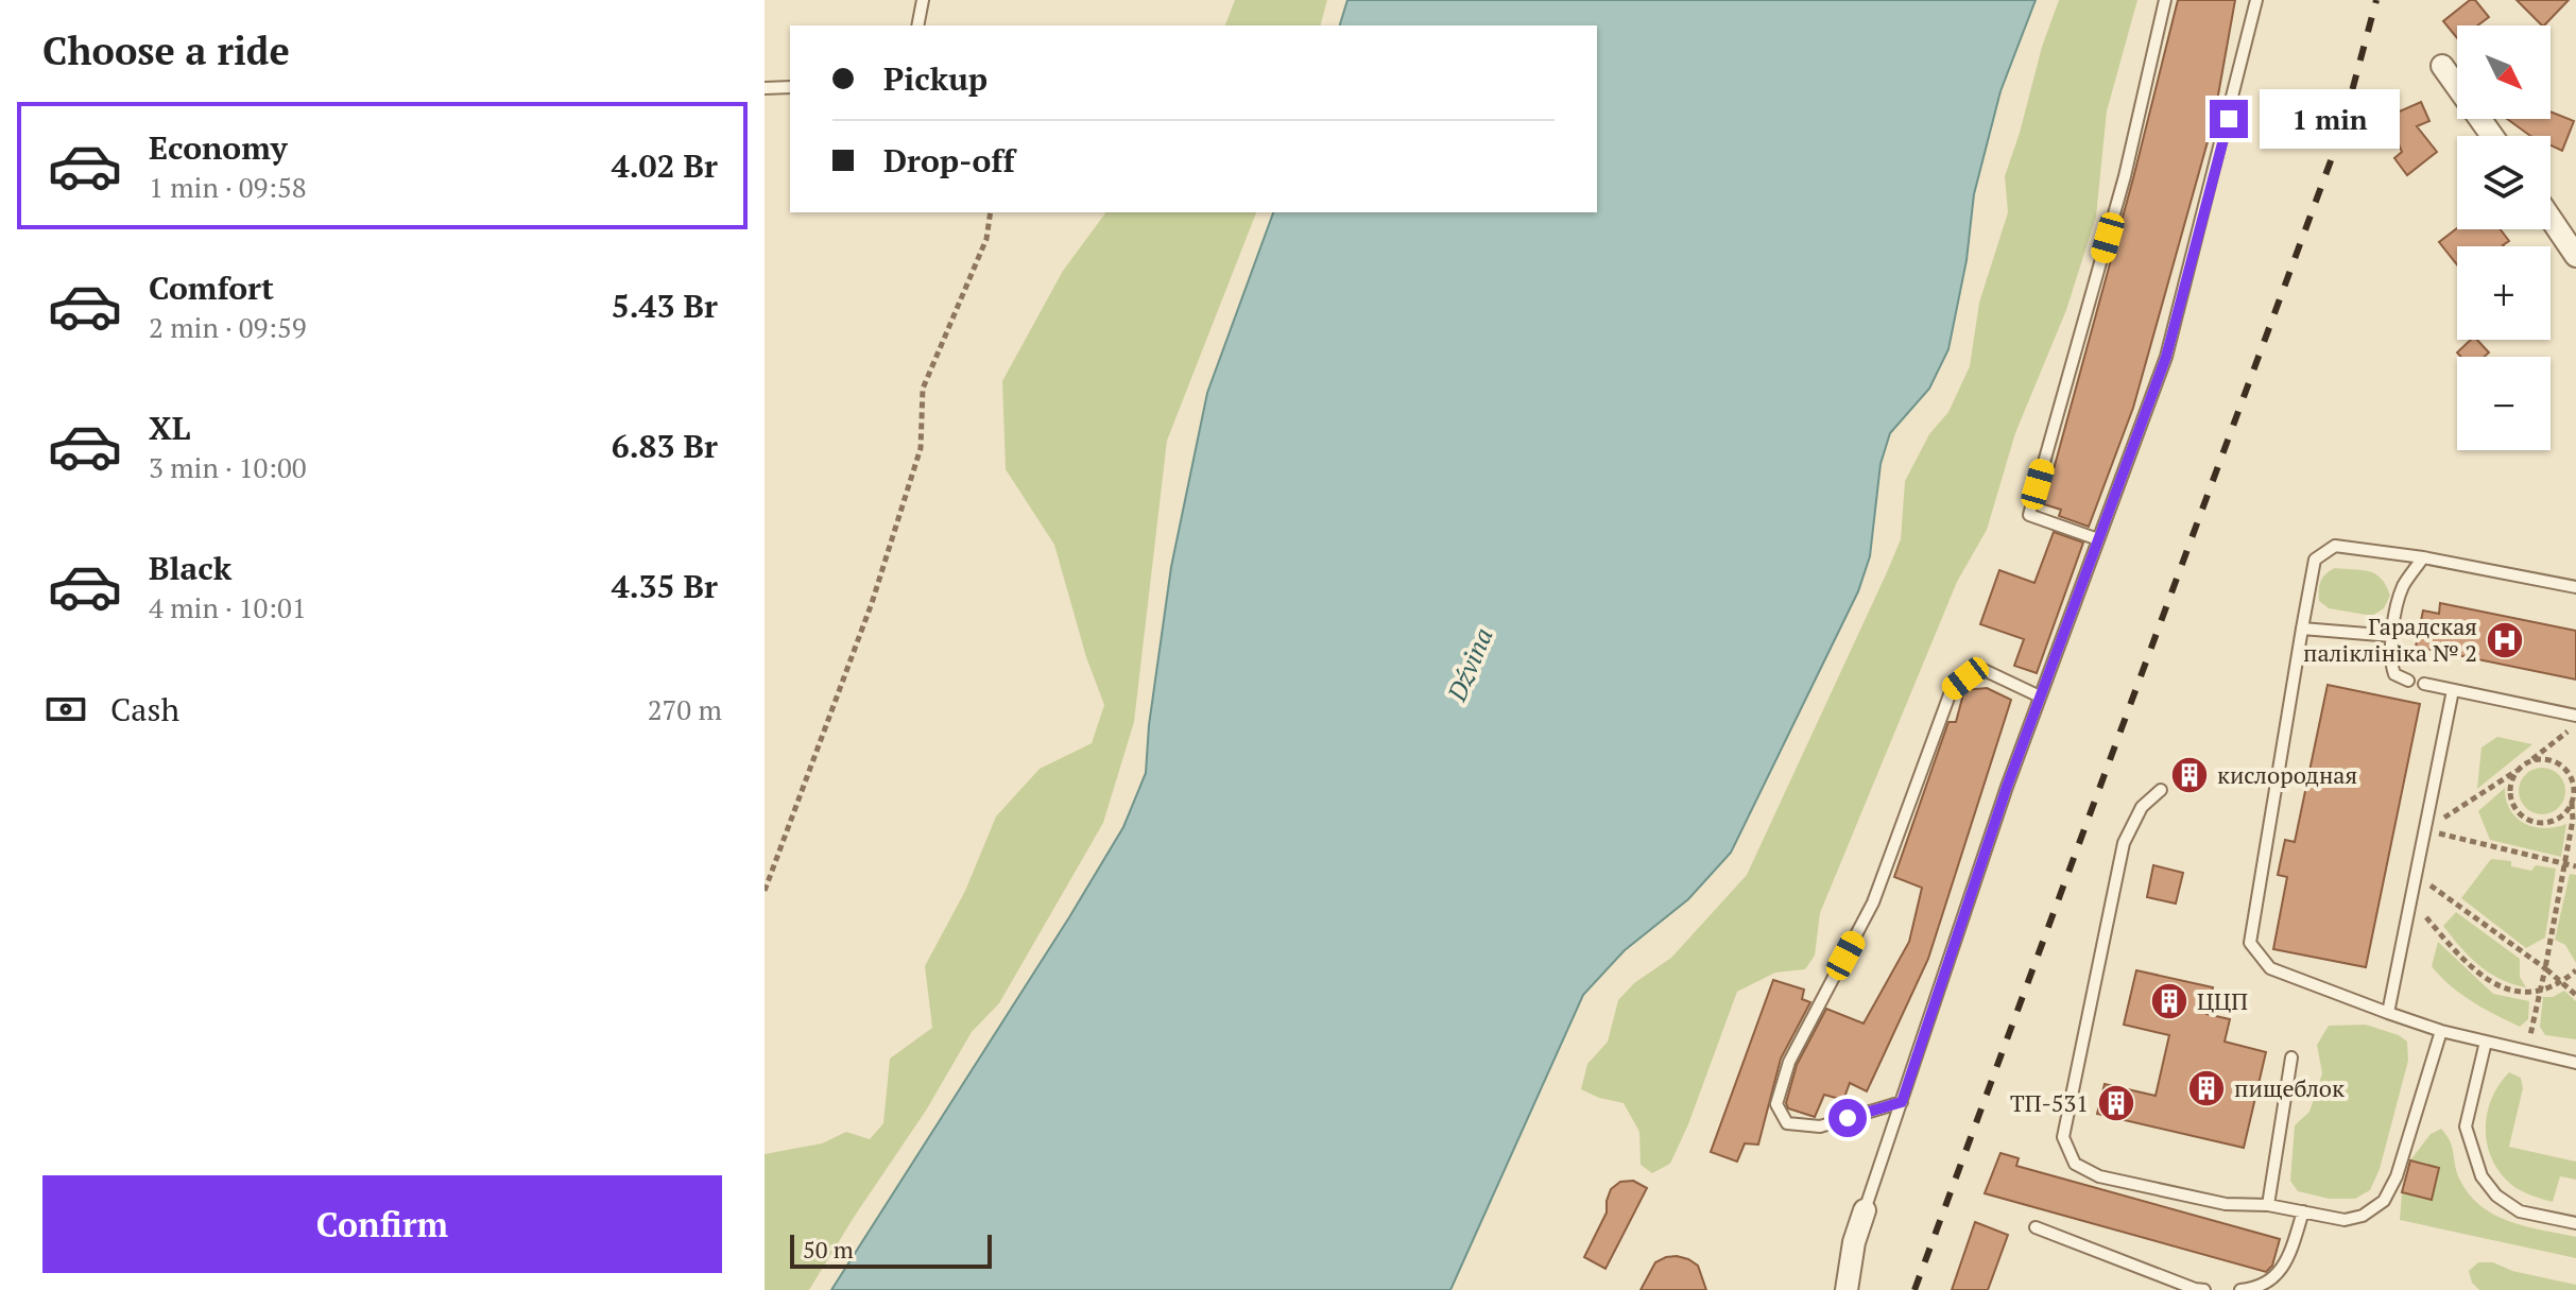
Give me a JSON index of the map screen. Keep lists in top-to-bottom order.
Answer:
{
  "water": ["Dźvina"],
  "places": {
    "hospital": ["Гарадская паліклініка № 2"],
    "building": [
      "кислородная",
      "ЦЦП",
      "пищеблок",
      "ТП-531"
    ]
  },
  "scale_bar": "50 m",
  "north": "bottom right",
  "page": {
    "heading": "Choose a ride",
    "map_buttons": ["+", "−"],
    "banner": ["Pickup", "Drop-off"],
    "bubble": "1 min",
    "list": [
      {
        "name": "Economy",
        "note": "1 min · 09:58",
        "value": "4.02 Br"
      },
      {
        "name": "Comfort",
        "note": "2 min · 09:59",
        "value": "5.43 Br"
      },
      {
        "name": "XL",
        "note": "3 min · 10:00",
        "value": "6.83 Br"
      },
      {
        "name": "Black",
        "note": "4 min · 10:01",
        "value": "4.35 Br"
      }
    ],
    "pay": ["Cash", "270 m"],
    "buttons": "Confirm",
    "scale": "50 m"
  }
}
